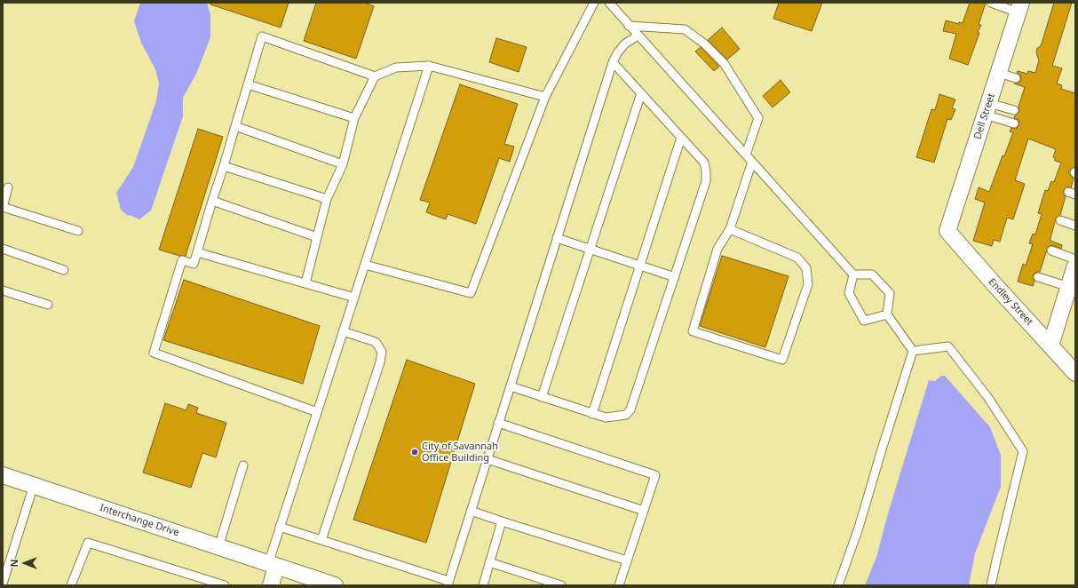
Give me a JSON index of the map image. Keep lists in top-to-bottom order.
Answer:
{
  "streets": {
    "street": ["Dell Street", "Endley Street", "Interchange Drive"]
  },
  "crossings": [
    ["Dell Street", "Endley Street"]
  ],
  "places": ["City of Savannah Office Building"],
  "north": "left"
}
